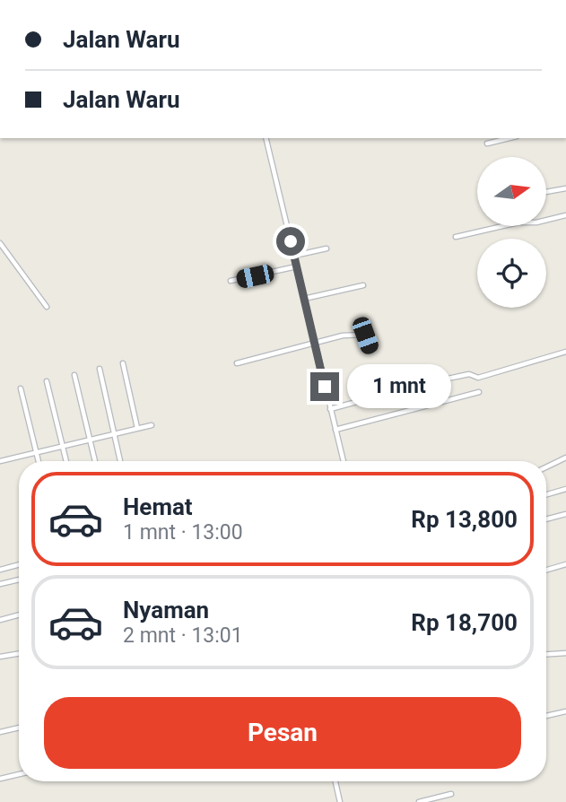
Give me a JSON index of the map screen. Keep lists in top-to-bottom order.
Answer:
{
  "north": "right",
  "page": {
    "banner": ["Jalan Waru", "Jalan Waru"],
    "bubble": "1 mnt",
    "list": [
      {
        "name": "Hemat",
        "note": "1 mnt · 13:00",
        "value": "Rp 13,800"
      },
      {
        "name": "Nyaman",
        "note": "2 mnt · 13:01",
        "value": "Rp 18,700"
      }
    ],
    "buttons": "Pesan"
  }
}
